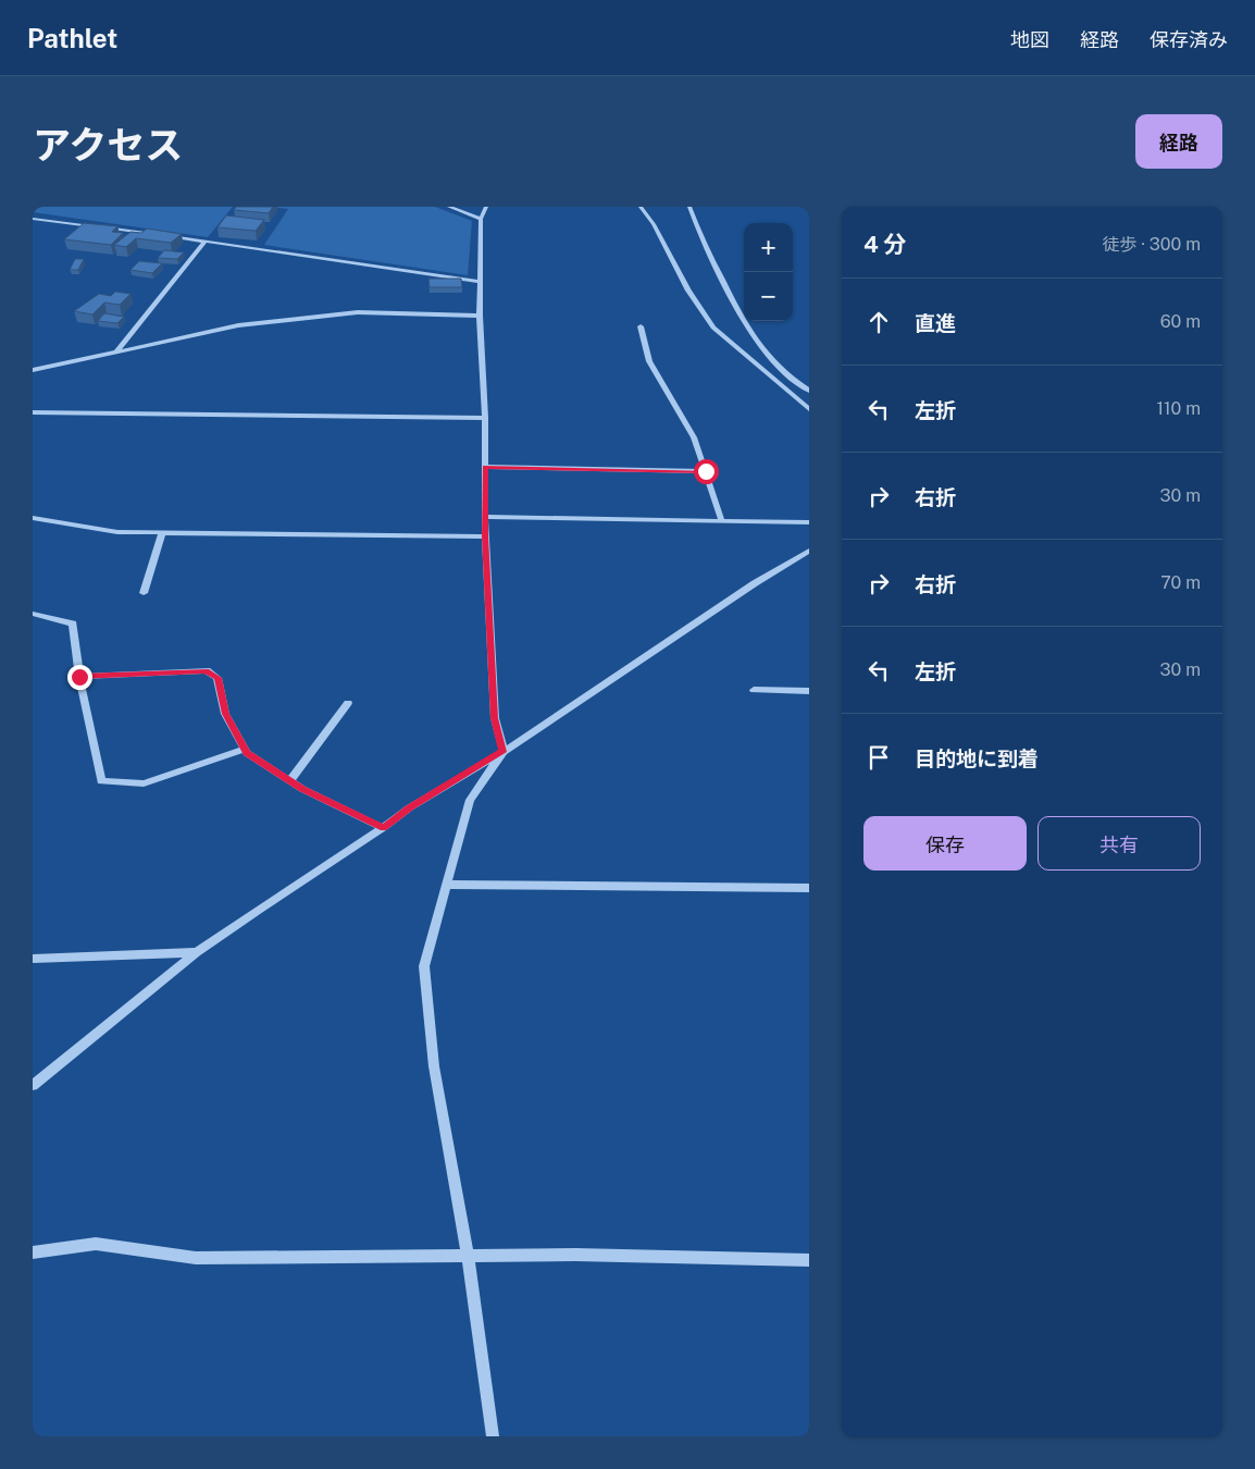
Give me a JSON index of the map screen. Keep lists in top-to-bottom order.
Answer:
{
  "page": {
    "header": "Pathlet",
    "nav": ["地図", "経路", "保存済み"],
    "title": "アクセス",
    "buttons": [
      "経路",
      ["保存", "共有"]
    ],
    "heading": ["4 分", "徒歩 · 300 m"],
    "map_buttons": ["+", "−"],
    "list": [
      ["直進", "60 m"],
      ["左折", "110 m"],
      ["右折", "30 m"],
      ["右折", "70 m"],
      ["左折", "30 m"],
      "目的地に到着"
    ]
  }
}
